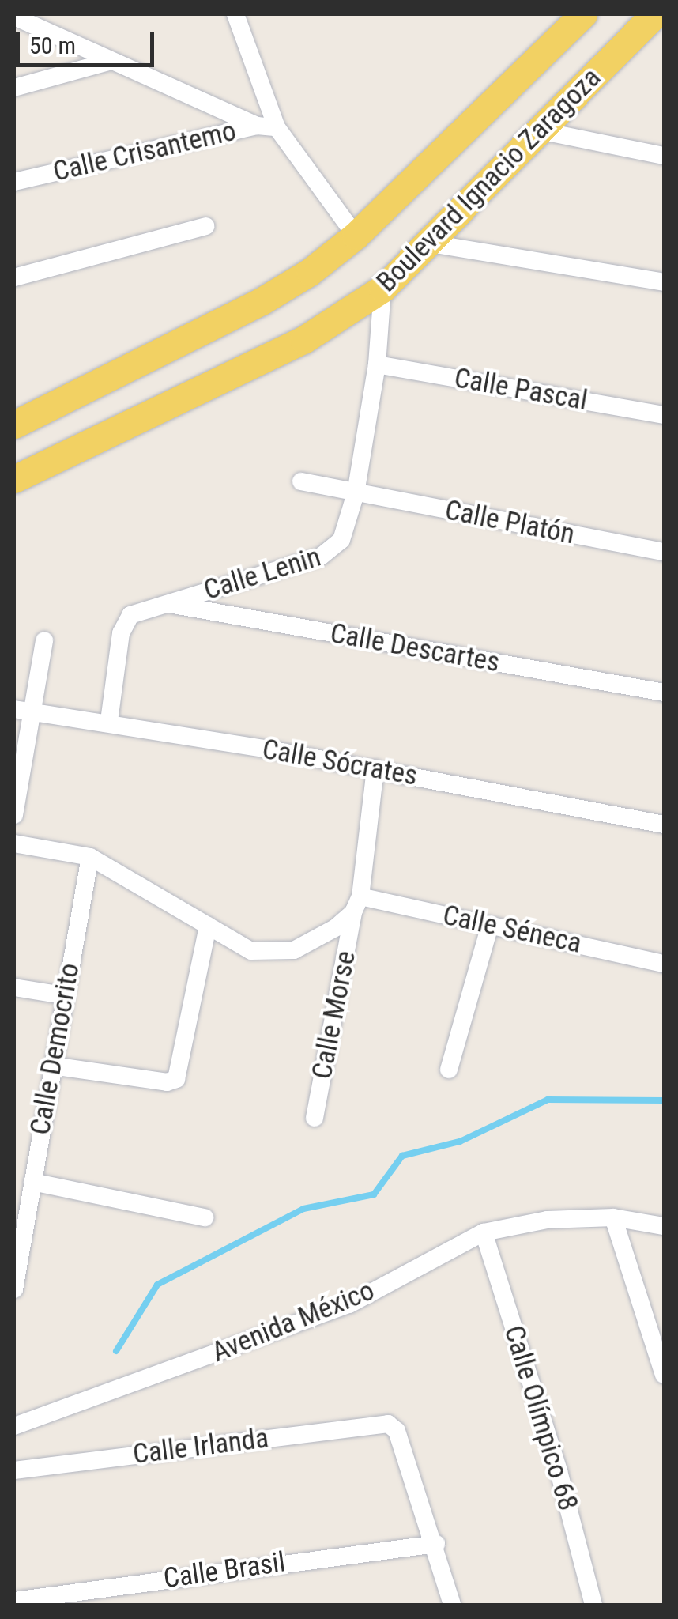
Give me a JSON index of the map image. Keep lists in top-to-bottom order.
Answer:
{
  "streets": {
    "main road": ["Boulevard Ignacio Zaragoza"],
    "street": [
      "Calle Crisantemo",
      "Calle Pascal",
      "Calle Platón",
      "Calle Lenin",
      "Calle Descartes",
      "Calle Sócrates",
      "Calle Séneca",
      "Calle Morse",
      "Calle Democrito",
      "Avenida México",
      "Calle Olímpico 68",
      "Calle Irlanda",
      "Calle Brasil"
    ]
  },
  "crossings": [
    ["Boulevard Ignacio Zaragoza", "Calle Lenin"],
    ["Calle Pascal", "Calle Lenin"],
    ["Calle Platón", "Calle Lenin"],
    ["Calle Lenin", "Calle Descartes"],
    ["Calle Lenin", "Calle Sócrates"],
    ["Calle Sócrates", "Calle Morse"],
    ["Calle Séneca", "Calle Morse"],
    ["Avenida México", "Calle Olímpico 68"],
    ["Calle Irlanda", "Calle Brasil"]
  ],
  "scale_bar": "50 m"
}
